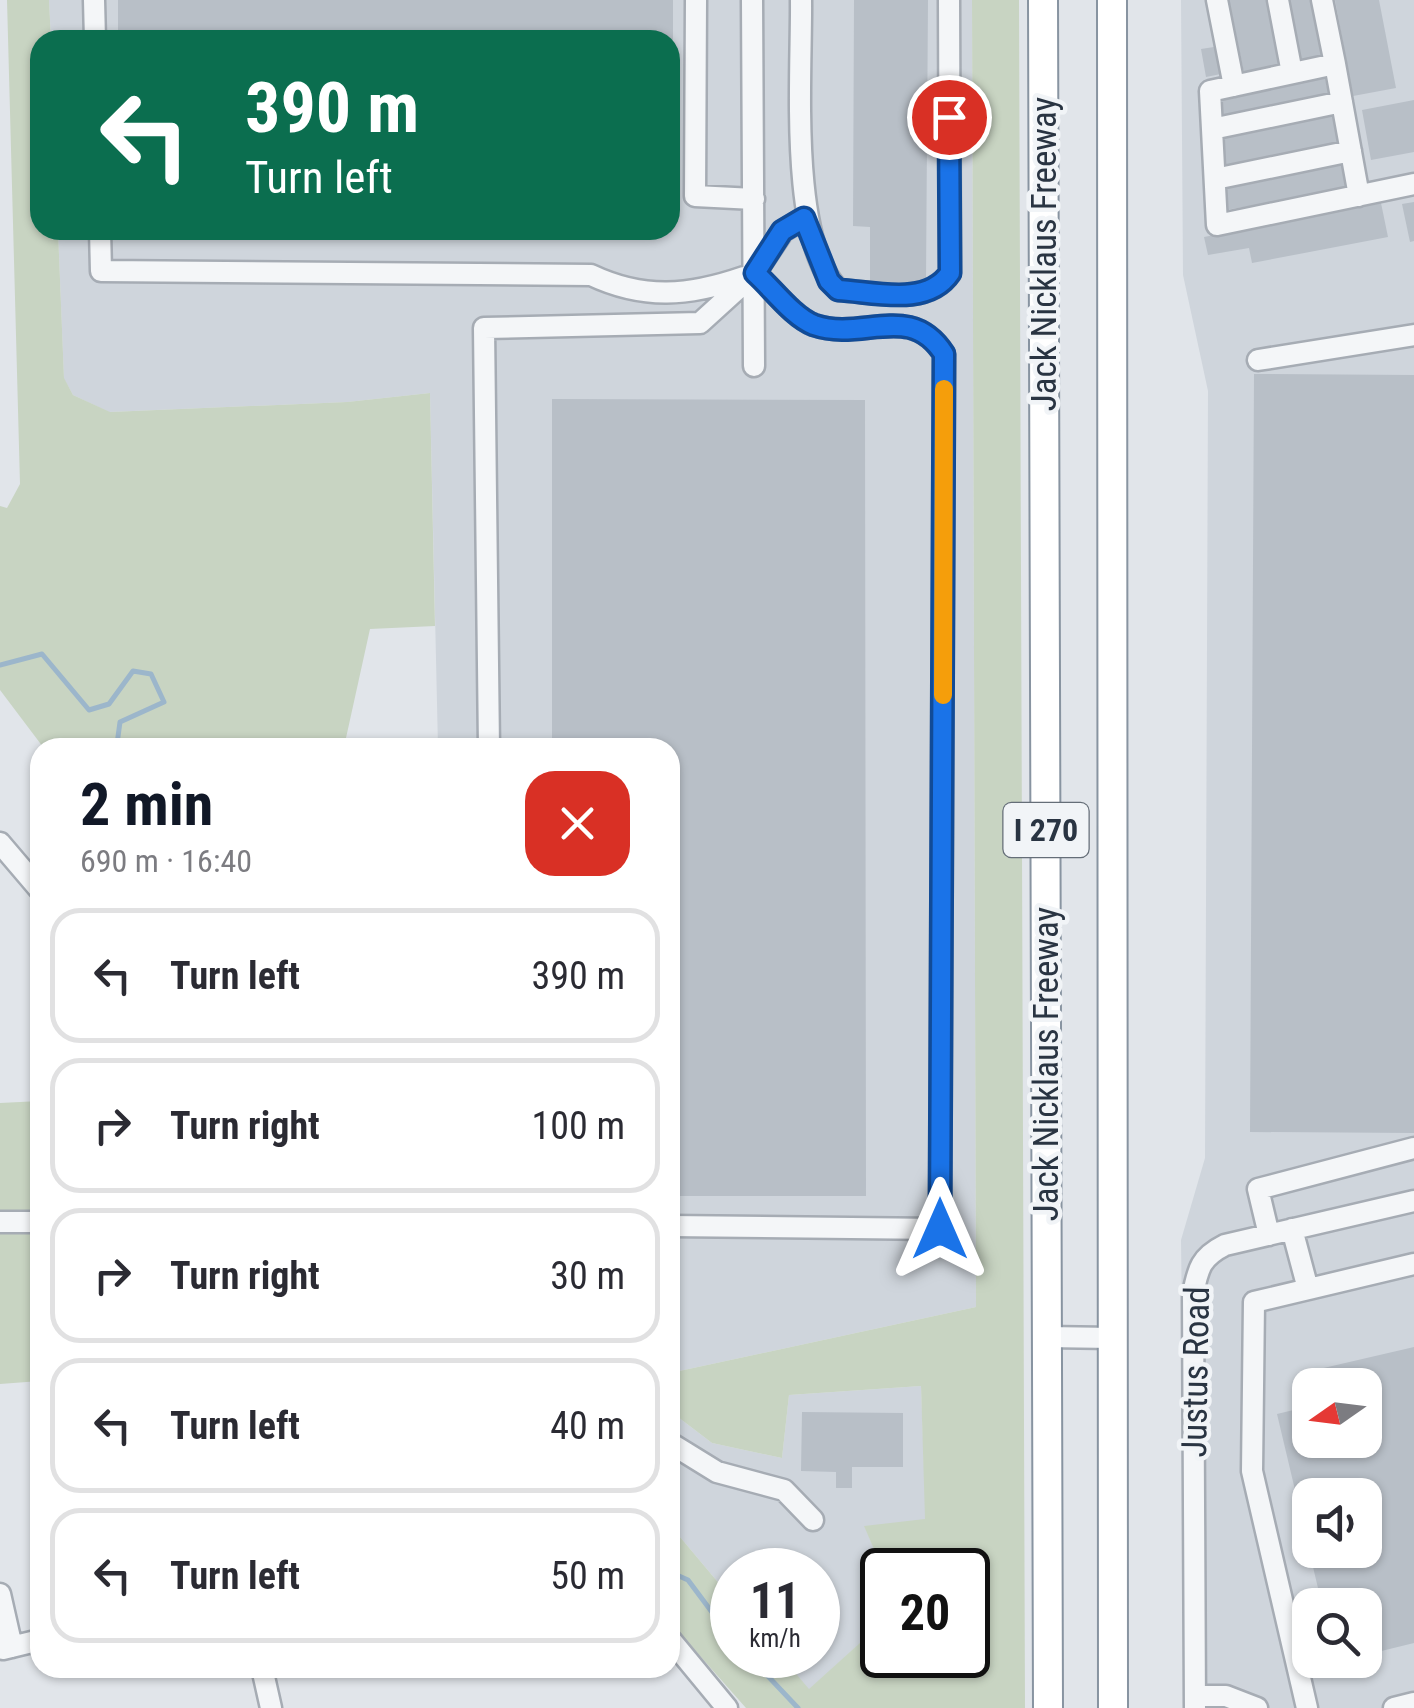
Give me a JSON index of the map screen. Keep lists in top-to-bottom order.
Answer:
{
  "streets": {
    "highway": ["Jack Nicklaus Freeway", "I 270"],
    "street": ["Justus Road"]
  },
  "north": "left",
  "page": {
    "turn": ["390 m", "Turn left"],
    "heading": ["2 min", "690 m · 16:40"],
    "list": [
      {
        "name": "Turn left",
        "value": "390 m"
      },
      {
        "name": "Turn right",
        "value": "100 m"
      },
      {
        "name": "Turn right",
        "value": "30 m"
      },
      {
        "name": "Turn left",
        "value": "40 m"
      },
      {
        "name": "Turn left",
        "value": "50 m"
      }
    ],
    "speed": "11 km/h",
    "limit": "20"
  }
}
